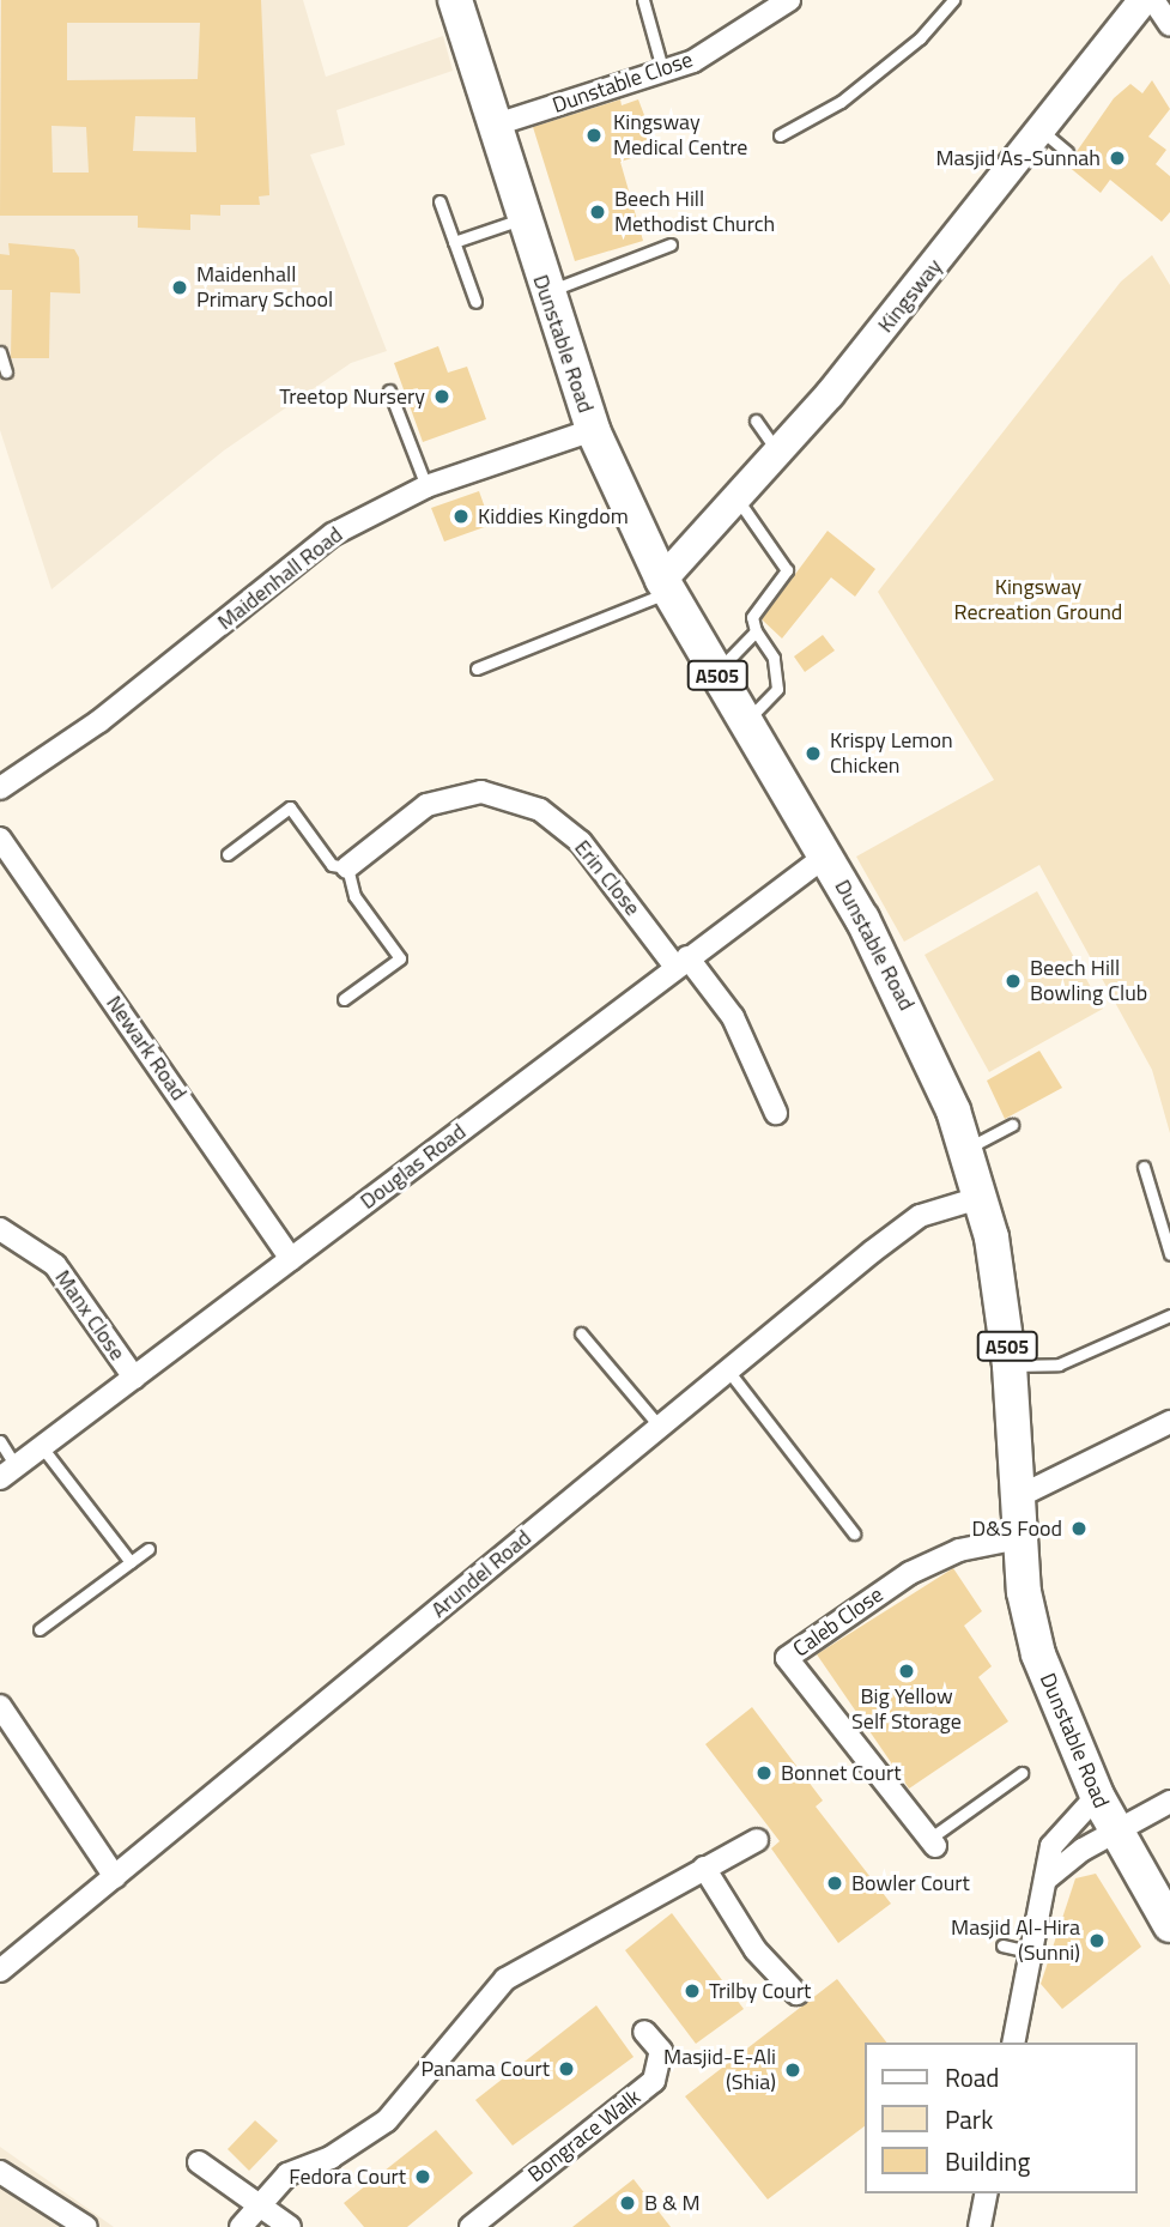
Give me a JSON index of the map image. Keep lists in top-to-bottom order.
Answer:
{
  "streets": {
    "main road": ["Dunstable Road", "A505"],
    "street": [
      "Dunstable Close",
      "Kingsway",
      "Maidenhall Road",
      "Erin Close",
      "Newark Road",
      "Douglas Road",
      "Manx Close",
      "Arundel Road",
      "Caleb Close",
      "Bongrace Walk"
    ]
  },
  "crossings": [
    ["Dunstable Close", "Dunstable Road"],
    ["Kingsway", "Dunstable Road"],
    ["Dunstable Road", "Maidenhall Road"],
    ["Dunstable Road", "Douglas Road"],
    ["Dunstable Road", "Arundel Road"],
    ["Dunstable Road", "Caleb Close"],
    ["Erin Close", "Douglas Road"],
    ["Newark Road", "Douglas Road"],
    ["Douglas Road", "Manx Close"]
  ],
  "parks": ["Kingsway Recreation Ground"],
  "places": [
    "Kingsway Medical Centre",
    "Masjid As-Sunnah",
    "Beech Hill Methodist Church",
    "Maidenhall Primary School",
    "Treetop Nursery",
    "Kiddies Kingdom",
    "Krispy Lemon Chicken",
    "Beech Hill Bowling Club",
    "D&S Food",
    "Big Yellow Self Storage",
    "Bonnet Court",
    "Bowler Court",
    "Masjid Al-Hira (Sunni)",
    "Trilby Court",
    "Panama Court",
    "Masjid-E-Ali (Shia)",
    "Fedora Court",
    "B & M"
  ],
  "legend": ["Road", "Park", "Building"]
}
